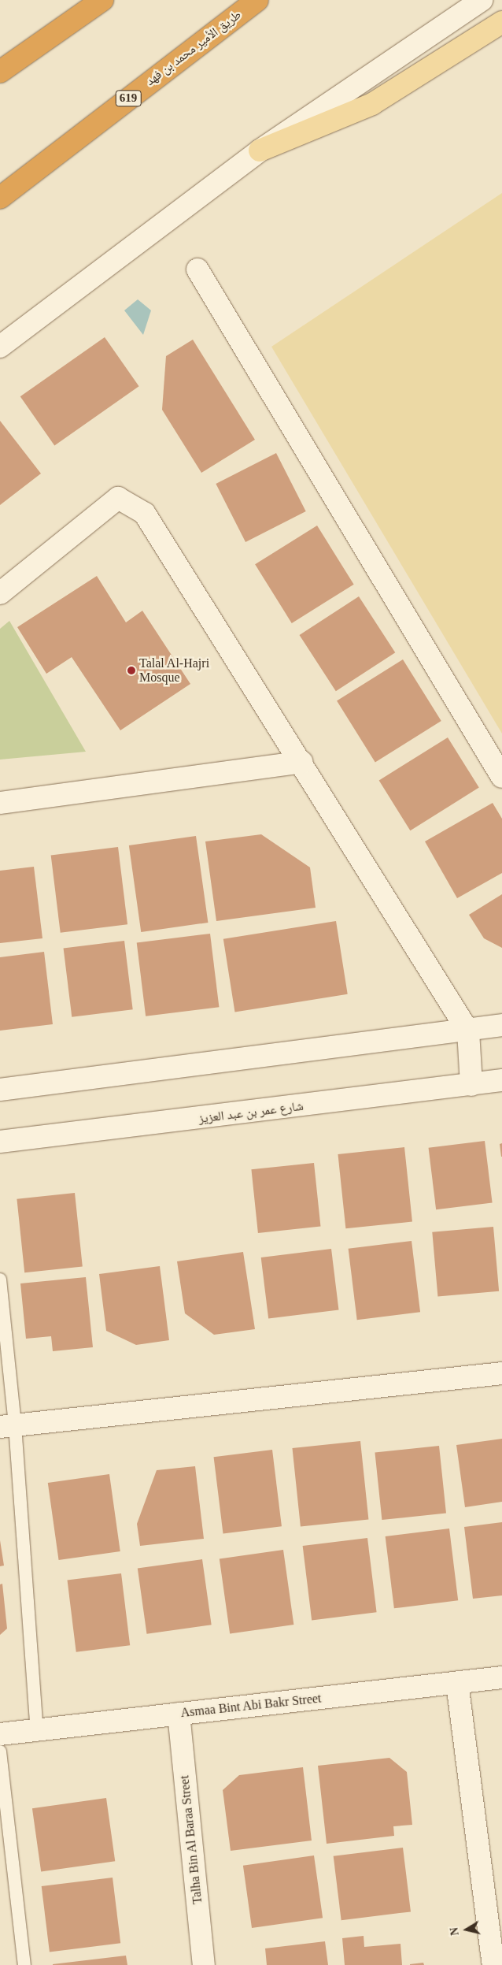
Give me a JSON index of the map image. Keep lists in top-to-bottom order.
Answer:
{
  "streets": {
    "highway": ["طريق الأمير محمد بن فهد", "619"],
    "street": ["شارع عمر بن عبد العزيز", "Asmaa Bint Abi Bakr Street", "Talha Bin Al Baraa Street"]
  },
  "crossings": [
    ["Asmaa Bint Abi Bakr Street", "Talha Bin Al Baraa Street"]
  ],
  "places": ["Talal Al-Hajri Mosque"],
  "north": "left"
}
